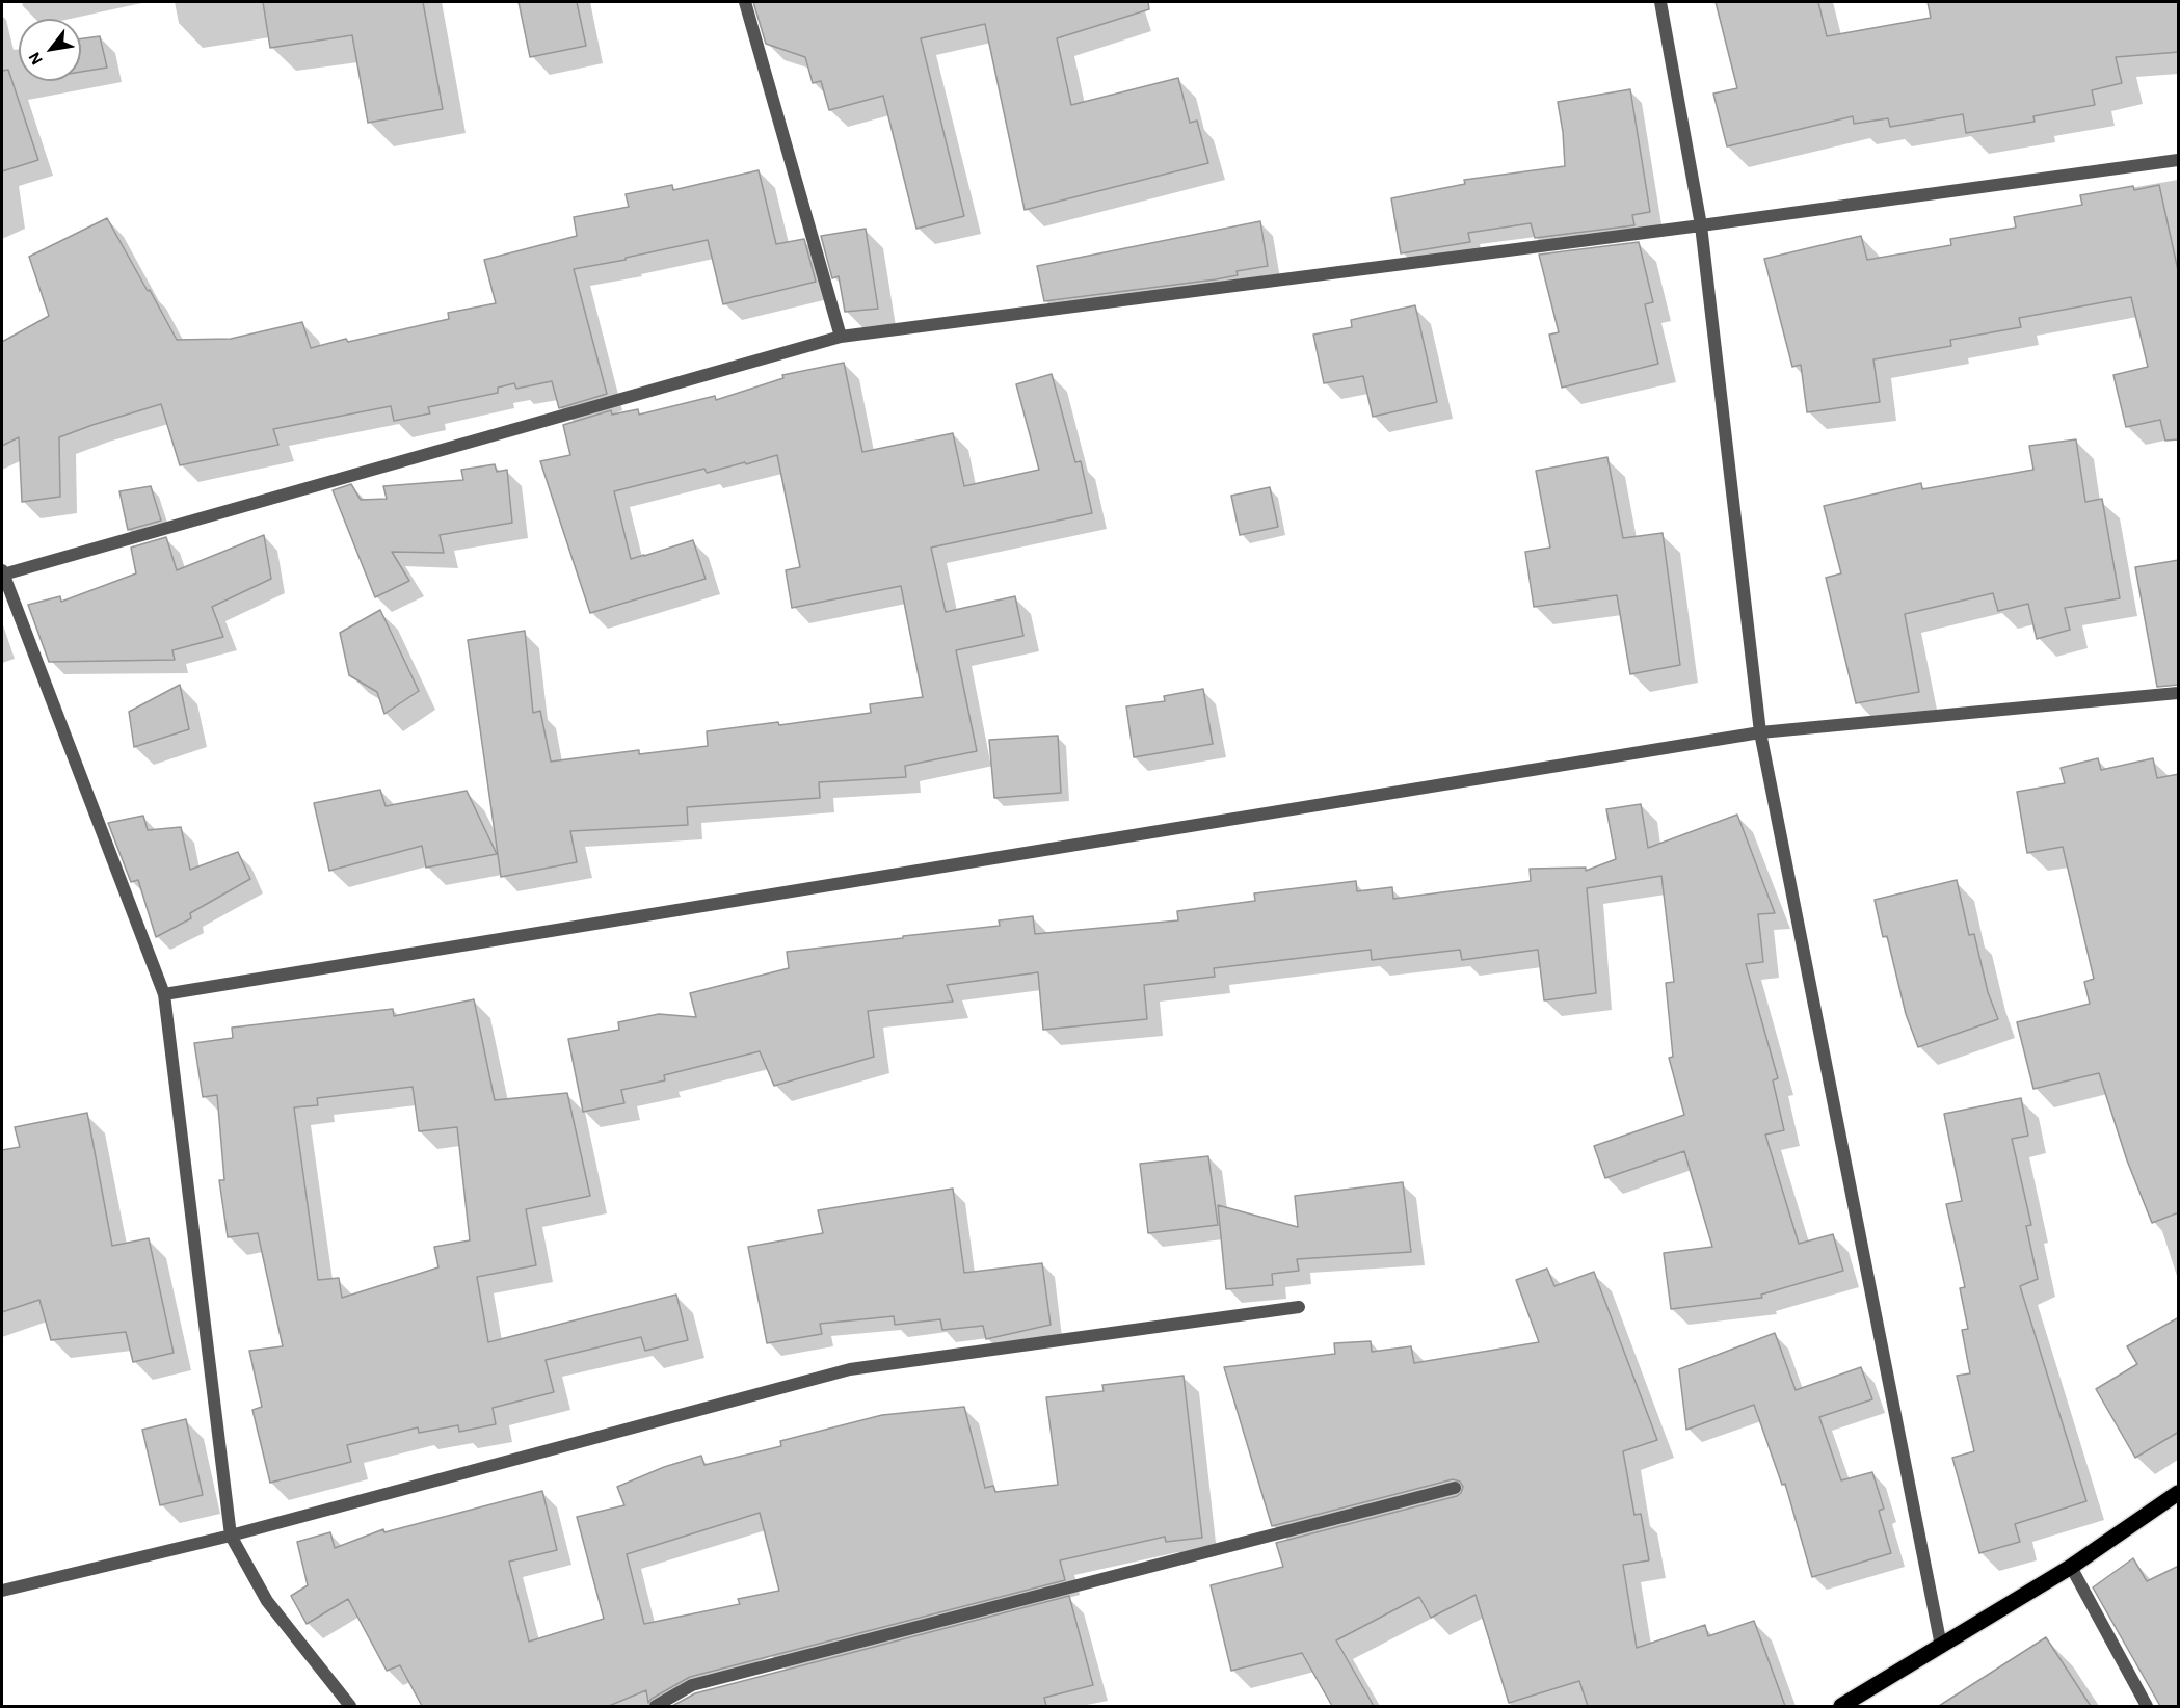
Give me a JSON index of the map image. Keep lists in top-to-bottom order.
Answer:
{
  "north": "bottom left"
}
